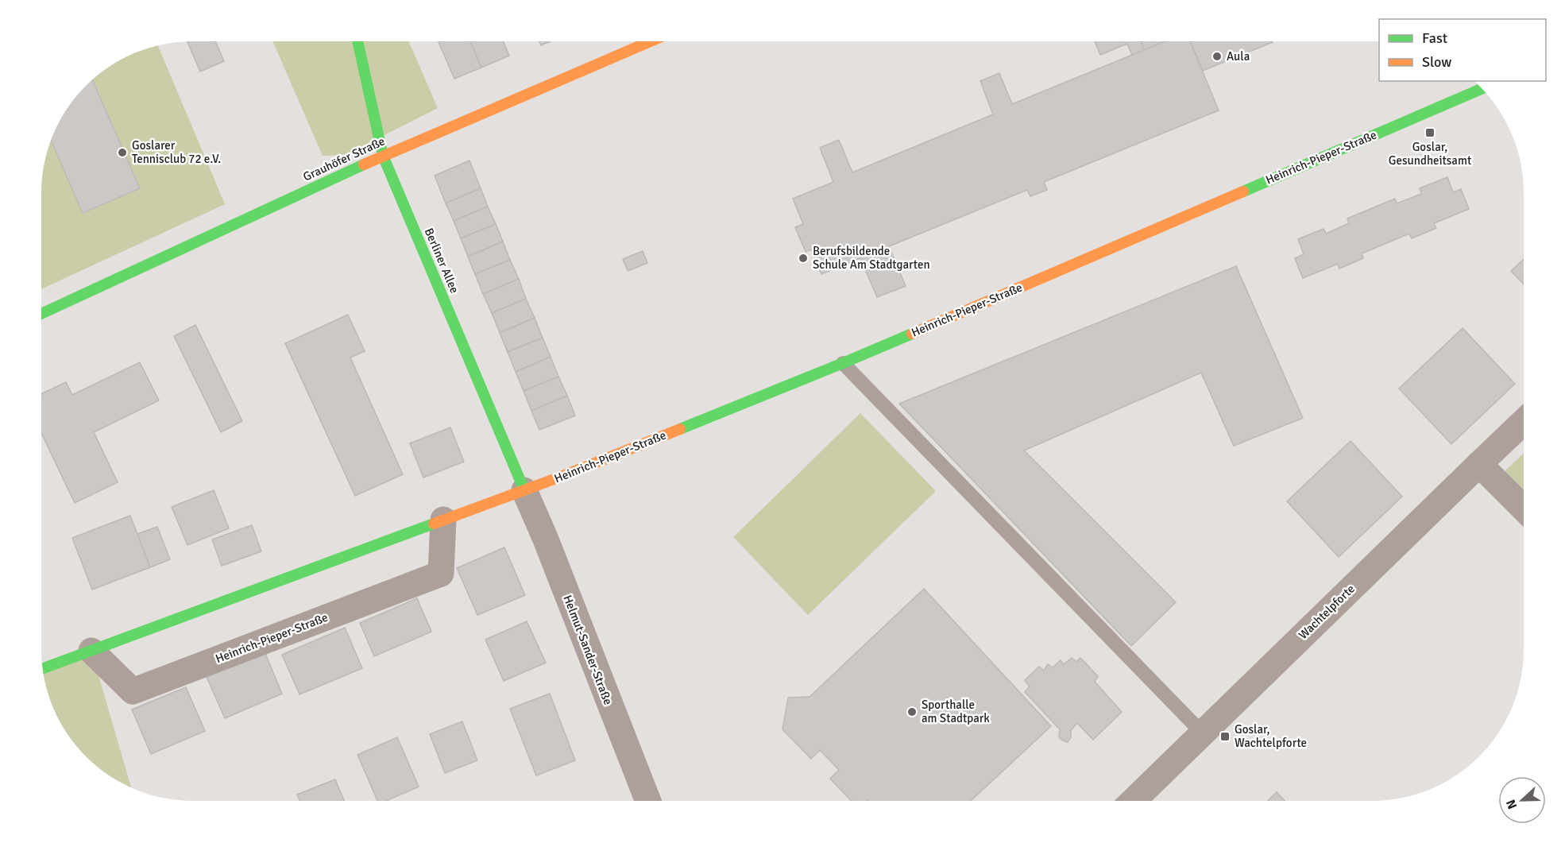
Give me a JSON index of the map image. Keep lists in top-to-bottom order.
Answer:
{
  "streets": {
    "street": [
      "Heinrich-Pieper-Straße",
      "Grauhöfer Straße",
      "Berliner Allee",
      "Wachtelpforte",
      "Helmut-Sander-Straße"
    ]
  },
  "crossings": [
    ["Heinrich-Pieper-Straße", "Berliner Allee"],
    ["Heinrich-Pieper-Straße", "Helmut-Sander-Straße"],
    ["Grauhöfer Straße", "Berliner Allee"],
    ["Berliner Allee", "Helmut-Sander-Straße"]
  ],
  "places": {
    "other": [
      "Aula",
      "Goslarer Tennisclub 72 e.V.",
      "Berufsbildende Schule Am Stadtgarten",
      "Sporthalle am Stadtpark"
    ],
    "transit": ["Goslar, Gesundheitsamt", "Goslar, Wachtelpforte"]
  },
  "legend": ["Fast", "Slow"],
  "north": "left"
}
